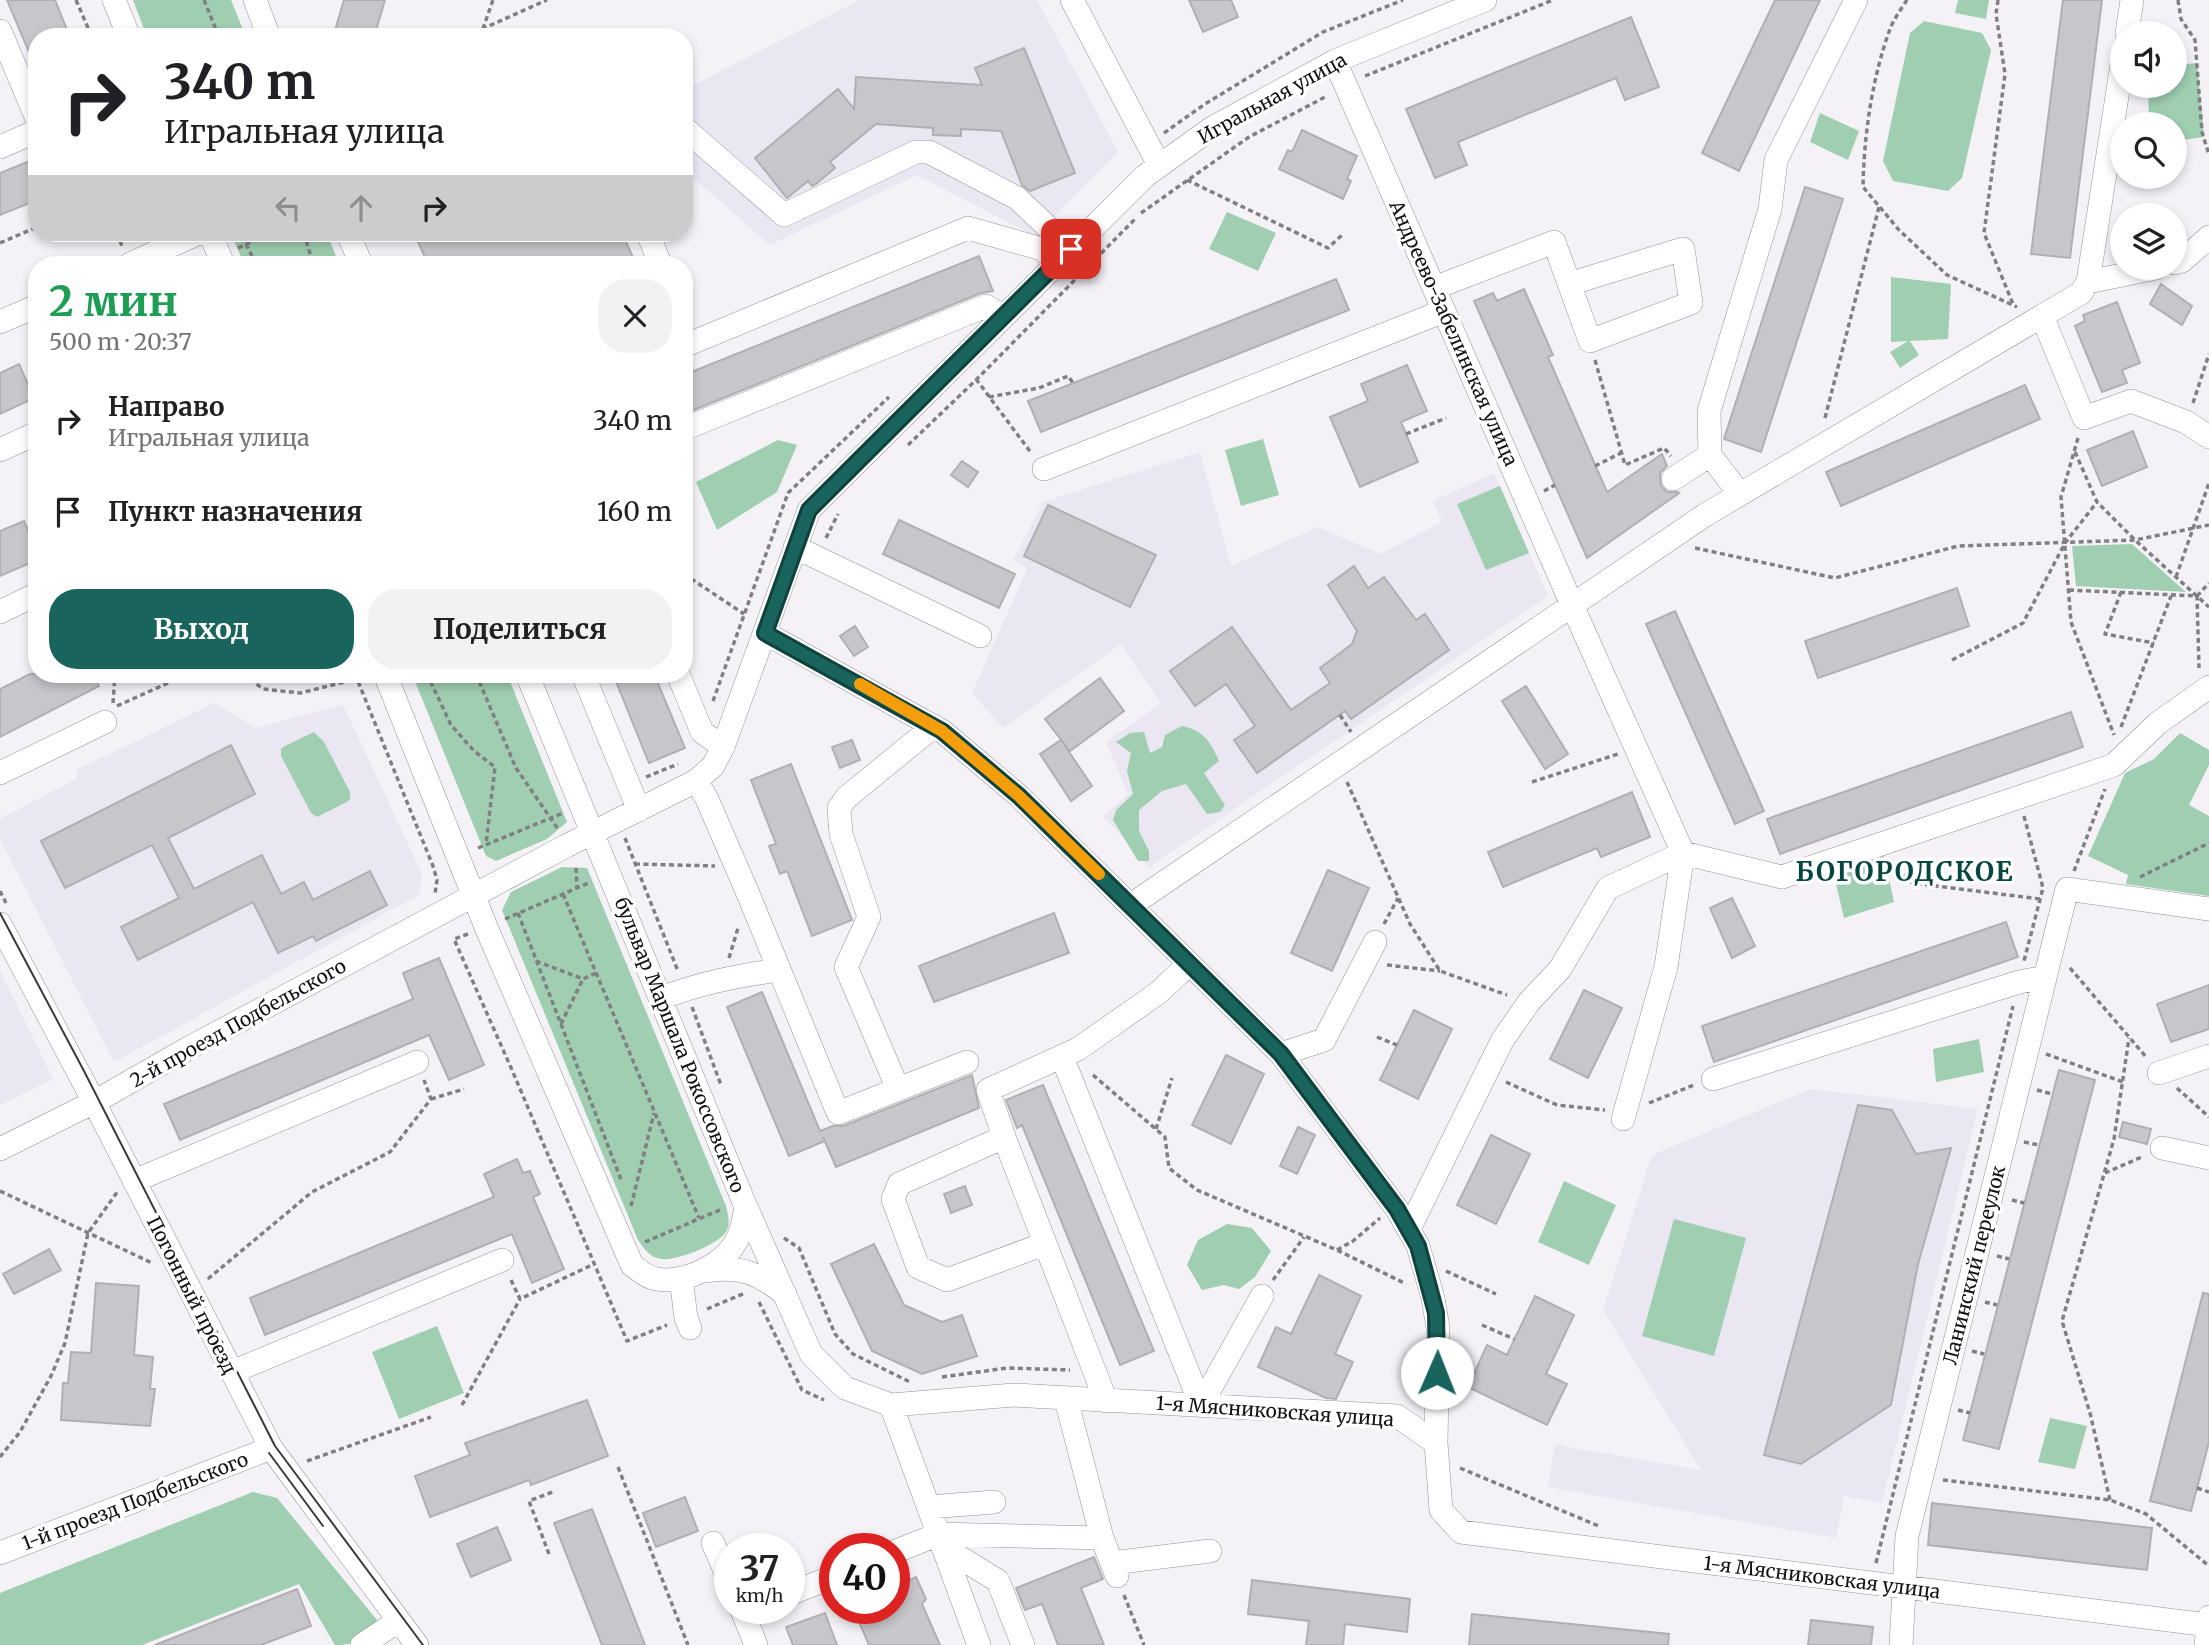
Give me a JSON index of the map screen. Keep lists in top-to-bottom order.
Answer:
{
  "streets": {
    "street": [
      "Игральная улица",
      "Андреево-Забелинская улица",
      "2-й проезд Подбельского",
      "бульвар Маршала Рокоссовского",
      "Ланинский переулок",
      "Погонный проезд",
      "1-я Мясниковская улица",
      "1-й проезд Подбельского"
    ]
  },
  "crossings": [
    ["Игральная улица", "Андреево-Забелинская улица"],
    ["Игральная улица", "бульвар Маршала Рокоссовского"],
    ["2-й проезд Подбельского", "Погонный проезд"],
    ["бульвар Маршала Рокоссовского", "1-я Мясниковская улица"],
    ["Ланинский переулок", "1-я Мясниковская улица"],
    ["Погонный проезд", "1-й проезд Подбельского"]
  ],
  "districts": ["БОГОРОДСКОЕ"],
  "page": {
    "turn": ["340 m", "Игральная улица"],
    "heading": ["2 мин", "500 m · 20:37"],
    "list": [
      {
        "name": "Направо",
        "note": "Игральная улица",
        "value": "340 m"
      },
      {
        "name": "Пункт назначения",
        "value": "160 m"
      }
    ],
    "buttons": ["Выход", "Поделиться"],
    "speed": "37 km/h",
    "limit": "40"
  }
}
